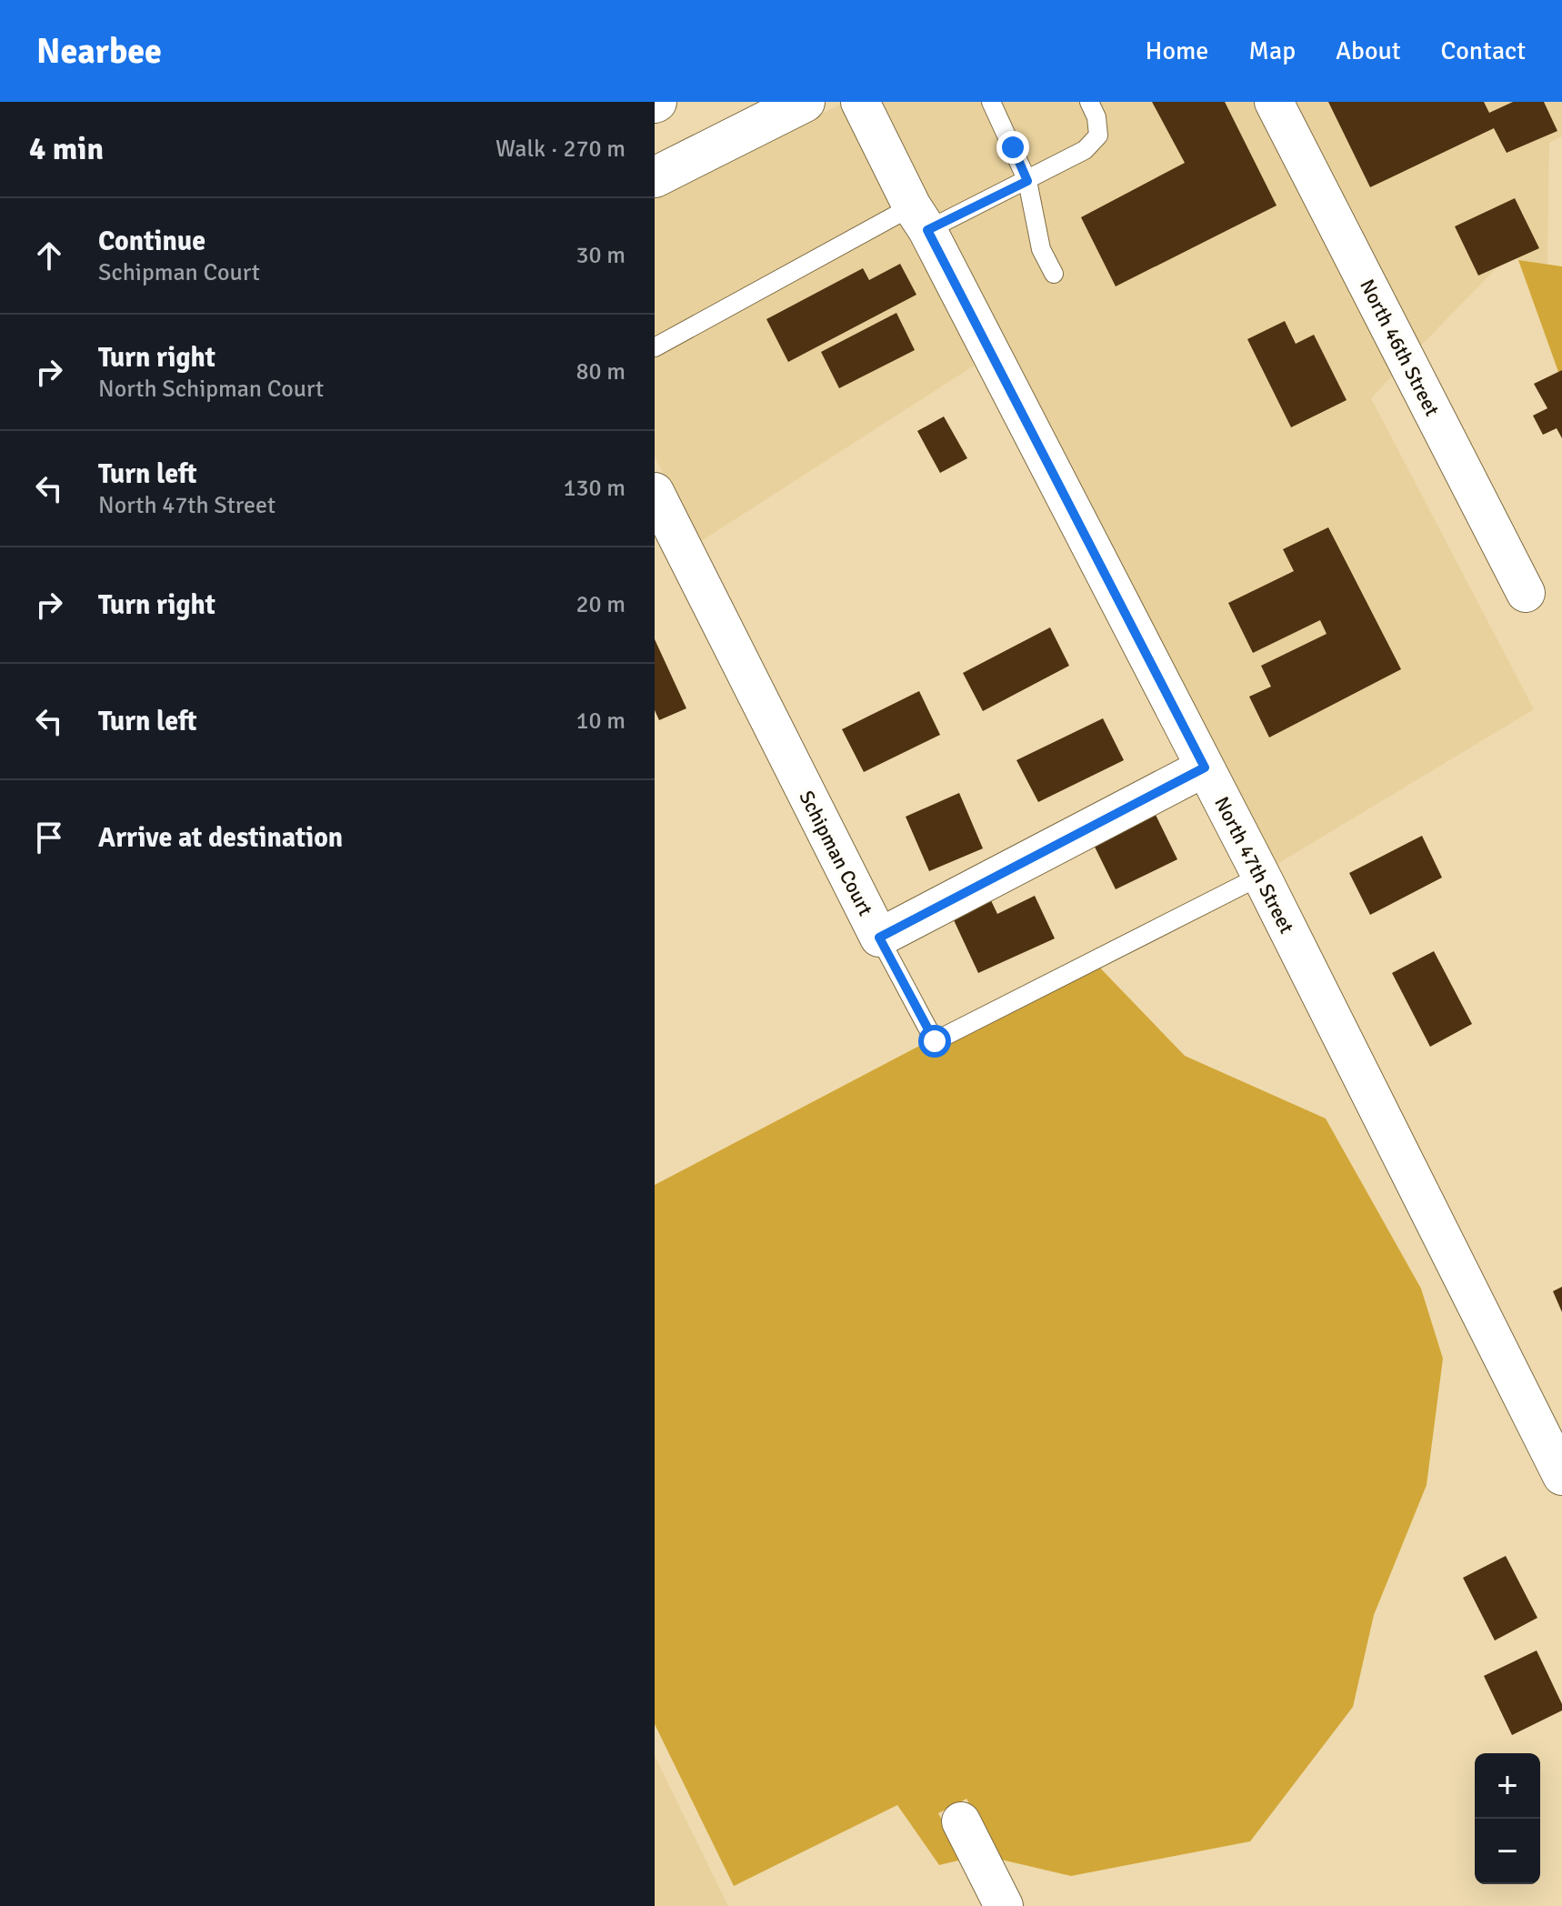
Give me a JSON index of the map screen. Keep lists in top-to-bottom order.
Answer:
{
  "streets": {
    "street": ["North 46th Street", "Schipman Court", "North 47th Street"]
  },
  "crossings": [
    ["Schipman Court", "North 47th Street"]
  ],
  "page": {
    "header": "Nearbee",
    "nav": [
      "Home",
      "Map",
      "About",
      "Contact"
    ],
    "heading": ["4 min", "Walk · 270 m"],
    "list": [
      ["Continue", "Schipman Court", "30 m"],
      ["Turn right", "North Schipman Court", "80 m"],
      ["Turn left", "North 47th Street", "130 m"],
      ["Turn right", "20 m"],
      ["Turn left", "10 m"],
      "Arrive at destination"
    ],
    "map_buttons": ["+", "−"]
  }
}
